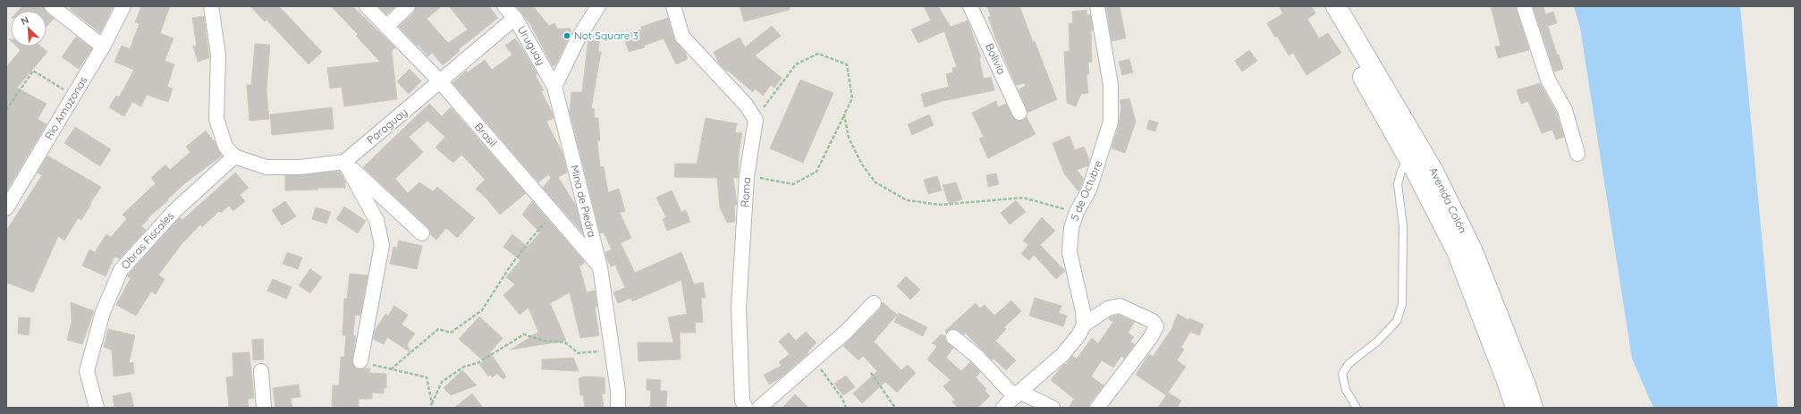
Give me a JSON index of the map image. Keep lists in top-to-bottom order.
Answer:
{
  "streets": {
    "main road": ["Avenida Colón"],
    "street": [
      "Uruguay",
      "Bolivia",
      "Rio Amazonas",
      "Paraguay",
      "Brasil",
      "5 de Octubre",
      "Roma",
      "Mina de Piedra",
      "Obras Fiscales"
    ]
  },
  "crossings": [
    ["Uruguay", "Paraguay"],
    ["Uruguay", "Mina de Piedra"],
    ["Paraguay", "Brasil"],
    ["Brasil", "Mina de Piedra"]
  ],
  "places": ["Not Square 3"],
  "north": "top left"
}
